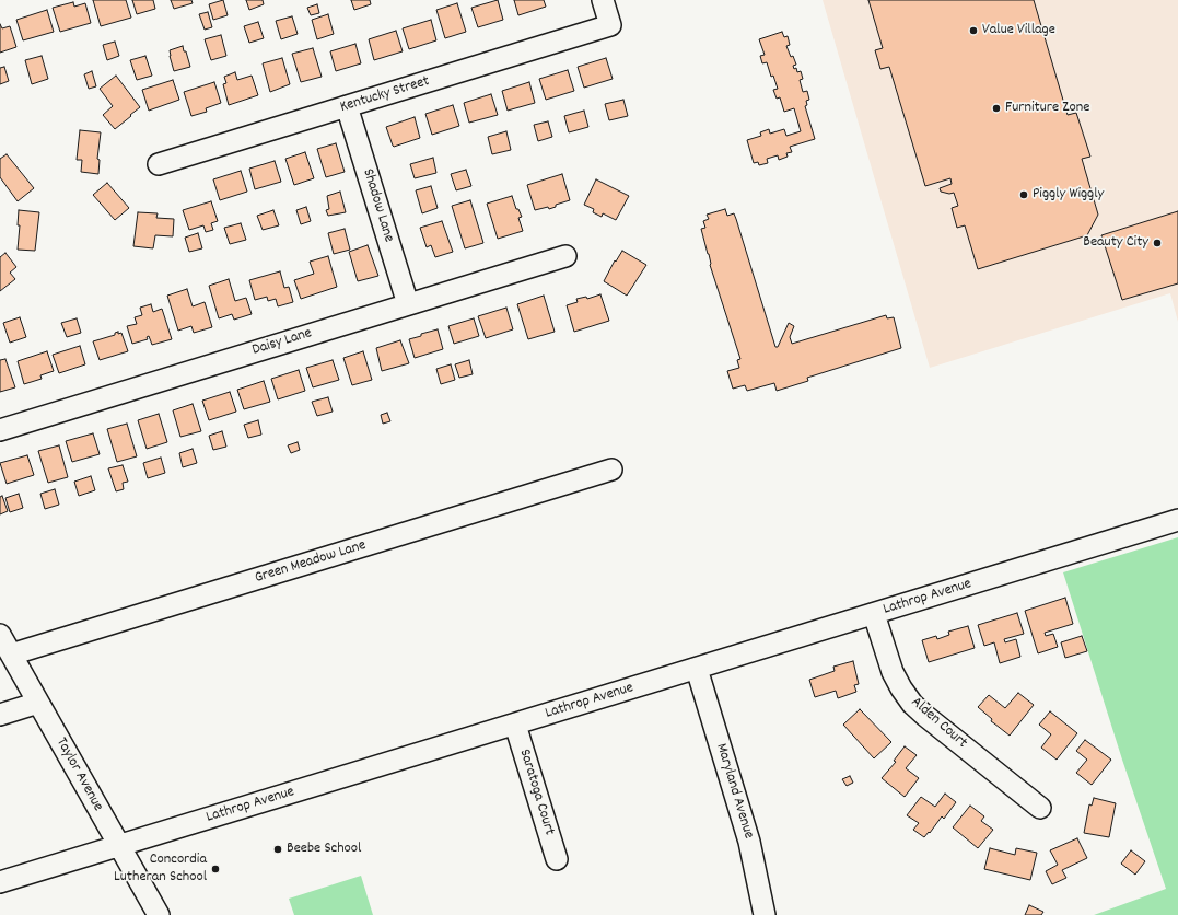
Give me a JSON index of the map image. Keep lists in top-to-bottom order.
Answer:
{
  "streets": {
    "street": [
      "Kentucky Street",
      "Shadow Lane",
      "Daisy Lane",
      "Green Meadow Lane",
      "Lathrop Avenue",
      "Alden Court",
      "Taylor Avenue",
      "Maryland Avenue",
      "Saratoga Court"
    ]
  },
  "crossings": [
    ["Kentucky Street", "Shadow Lane"],
    ["Shadow Lane", "Daisy Lane"],
    ["Green Meadow Lane", "Taylor Avenue"],
    ["Lathrop Avenue", "Alden Court"],
    ["Lathrop Avenue", "Taylor Avenue"],
    ["Lathrop Avenue", "Maryland Avenue"],
    ["Lathrop Avenue", "Saratoga Court"]
  ],
  "places": [
    "Value Village",
    "Furniture Zone",
    "Piggly Wiggly",
    "Beauty City",
    "Beebe School",
    "Concordia Lutheran School"
  ]
}
